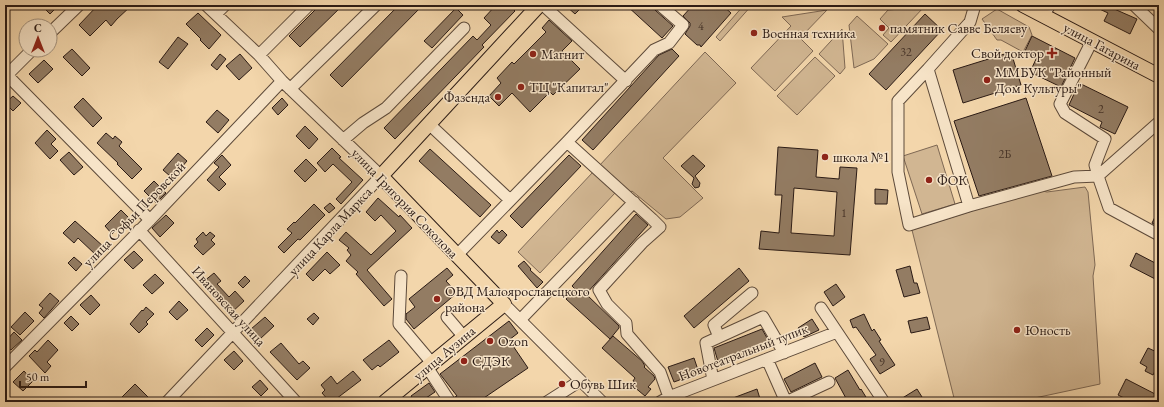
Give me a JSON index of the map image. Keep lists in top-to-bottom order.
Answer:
{
  "streets": {
    "main road": [
      "улица Гагарина",
      "улица Григория Соколова",
      "улица Карла Маркса",
      "улица Аузина"
    ],
    "street": ["улица Софьи Перовской", "Ивановская улица", "Новотеатральный тупик"]
  },
  "crossings": [
    ["улица Григория Соколова", "улица Софьи Перовской"],
    ["улица Григория Соколова", "улица Карла Маркса"],
    ["улица Григория Соколова", "улица Аузина"],
    ["улица Софьи Перовской", "Ивановская улица"],
    ["улица Карла Маркса", "Ивановская улица"]
  ],
  "places": {
    "other": [
      "памятник Савве Беляеву",
      "Военная техника",
      "Магнит",
      "ММБУК \"Районный Дом Культуры\"",
      "ТЦ \"Капитал\"",
      "Фазенда",
      "школа №1",
      "ФОК",
      "ОВД Малоярославецкого района",
      "Юность",
      "Ozon",
      "СДЭК",
      "Обувь Шик"
    ],
    "health": ["Свой доктор"]
  },
  "house_numbers": [
    "4",
    "32",
    "2",
    "2Б",
    "1",
    "9"
  ],
  "scale_bar": "50 m",
  "north": "top"
}
